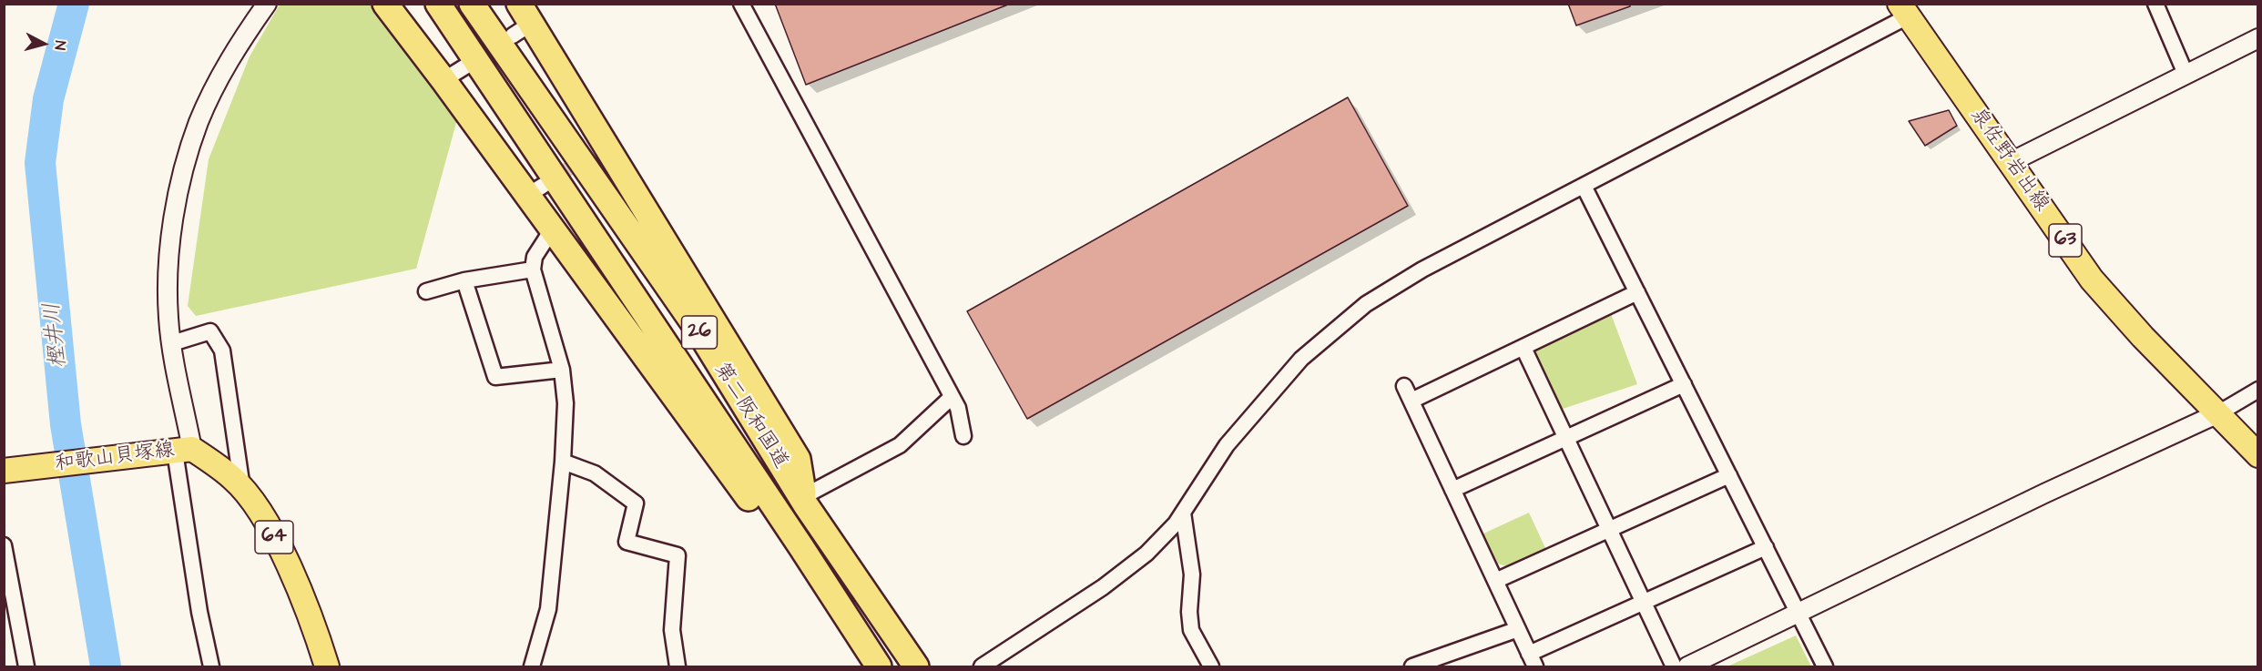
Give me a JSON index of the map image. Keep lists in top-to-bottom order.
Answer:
{
  "streets": {
    "highway": ["26", "第二阪和国道"],
    "main road": [
      "泉佐野岩出線",
      "63",
      "和歌山貝塚線",
      "64"
    ]
  },
  "water": ["樫井川"],
  "north": "right"
}
